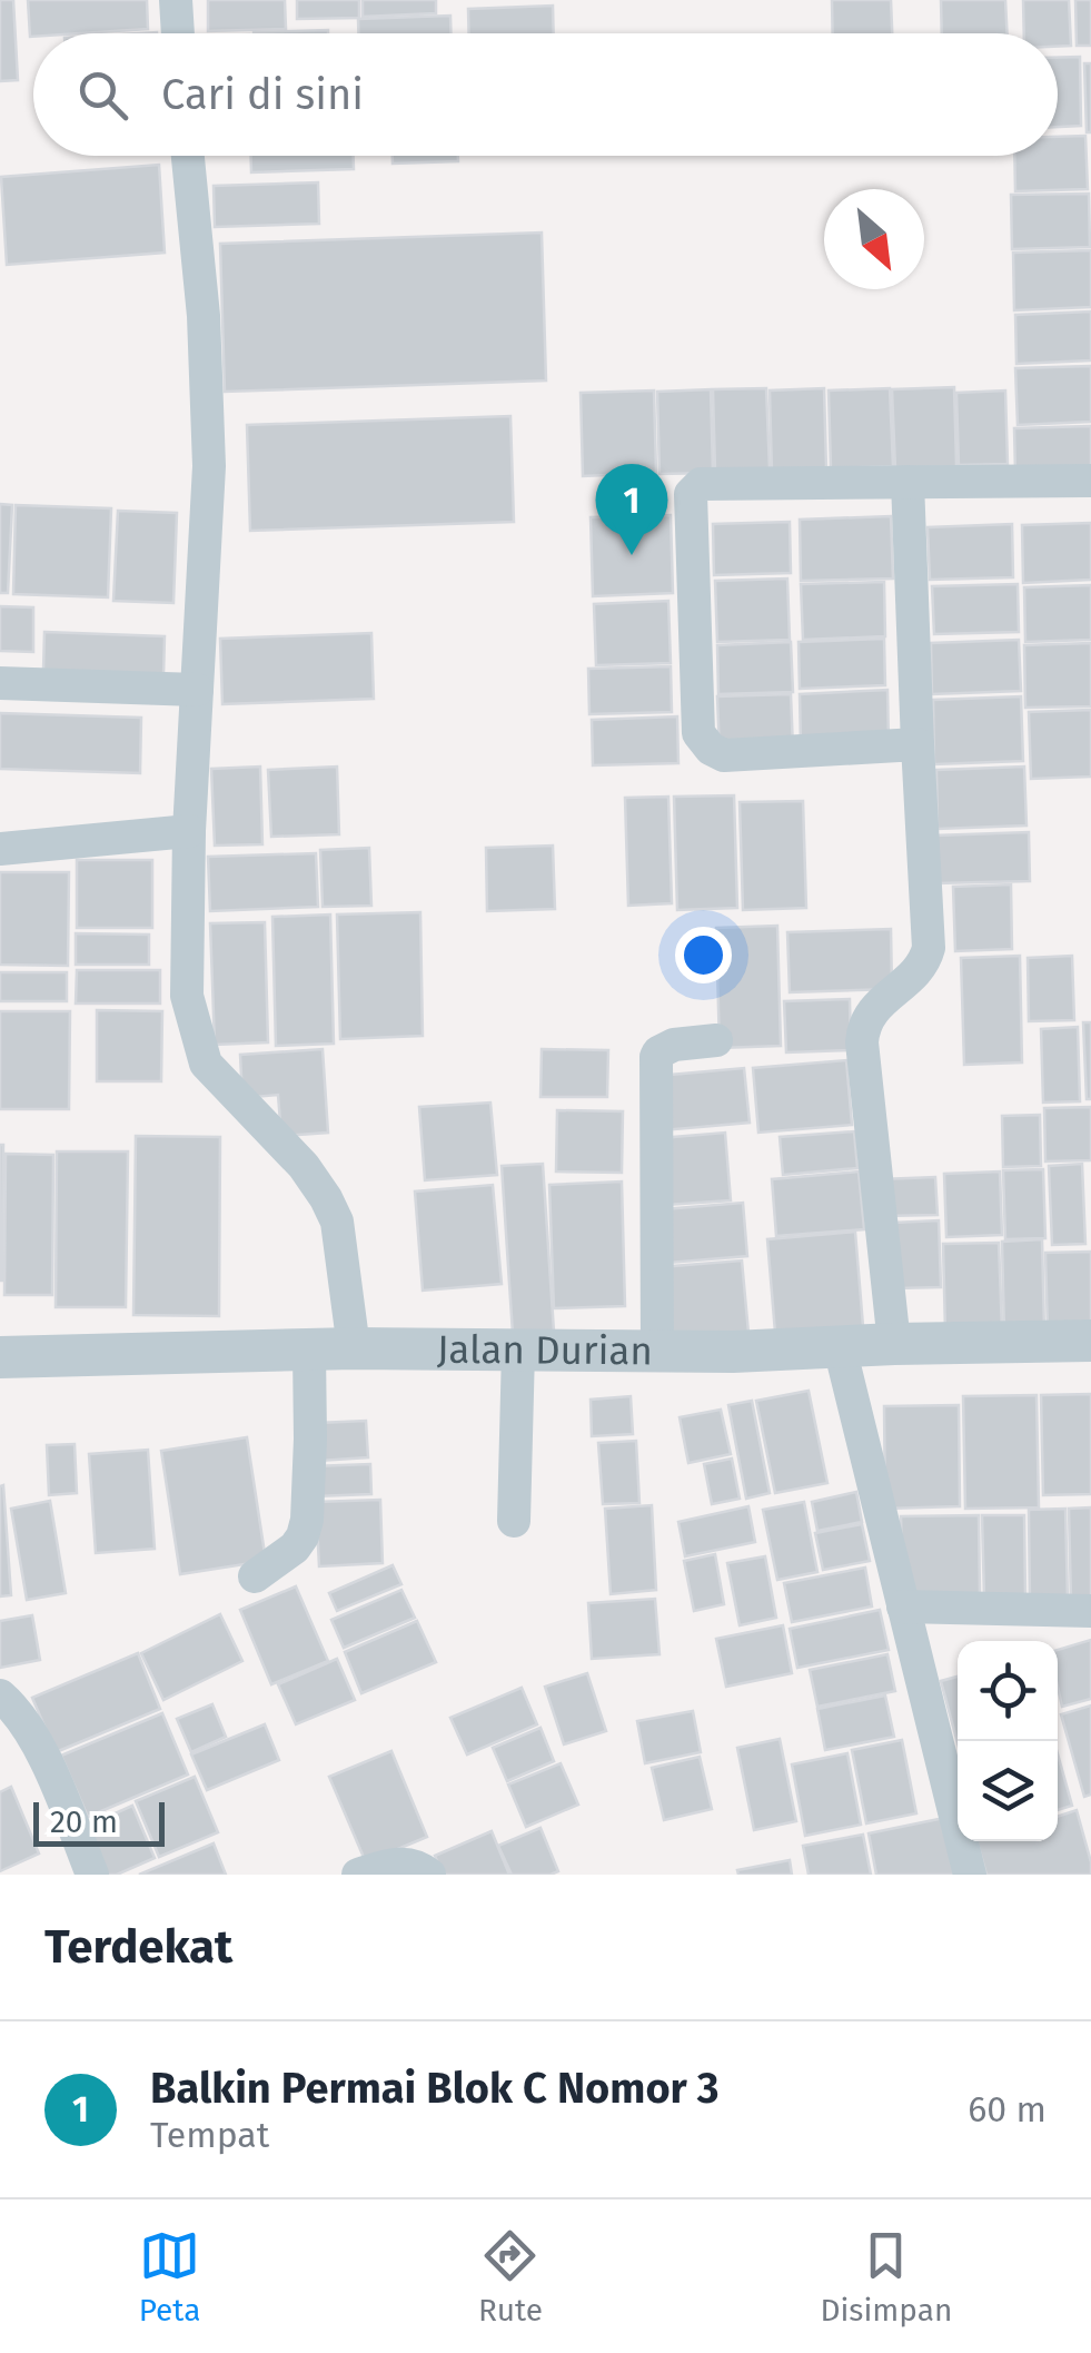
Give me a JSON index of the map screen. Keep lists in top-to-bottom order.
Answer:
{
  "streets": {
    "street": ["Jalan Durian"]
  },
  "scale_bar": "20 m",
  "north": "bottom right",
  "page": {
    "search": "Cari di sini",
    "pins": "1",
    "scale": "20 m",
    "heading": "Terdekat",
    "list": [
      {
        "mark": "1",
        "name": "Balkin Permai Blok C Nomor 3",
        "note": "Tempat",
        "value": "60 m"
      }
    ],
    "nav": ["Peta", "Rute", "Disimpan"]
  }
}
